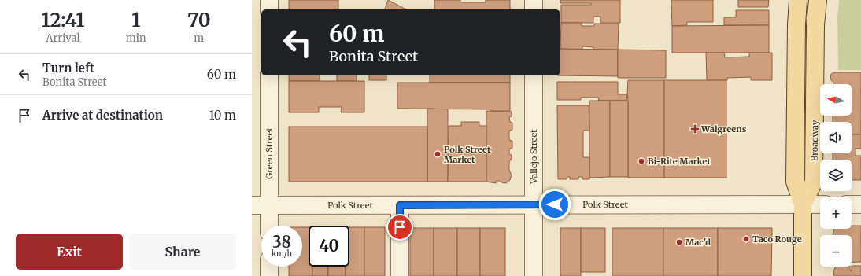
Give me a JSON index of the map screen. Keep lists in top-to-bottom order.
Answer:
{
  "streets": {
    "main road": ["Broadway"],
    "street": ["Green Street", "Vallejo Street", "Polk Street"]
  },
  "crossings": [
    ["Broadway", "Polk Street"],
    ["Green Street", "Polk Street"],
    ["Vallejo Street", "Polk Street"]
  ],
  "places": {
    "health": ["Walgreens"],
    "other": [
      "Polk Street Market",
      "Bi-Rite Market",
      "Taco Rouge",
      "Mac'd"
    ]
  },
  "north": "left",
  "page": {
    "eta": [
      "12:41",
      "Arrival",
      "1",
      "min",
      "70",
      "m"
    ],
    "turn": ["60 m", "Bonita Street"],
    "list": [
      {
        "name": "Turn left",
        "note": "Bonita Street",
        "value": "60 m"
      },
      {
        "name": "Arrive at destination",
        "value": "10 m"
      }
    ],
    "map_buttons": ["+", "−"],
    "speed": "38 km/h",
    "limit": "40",
    "buttons": ["Exit", "Share"]
  }
}
